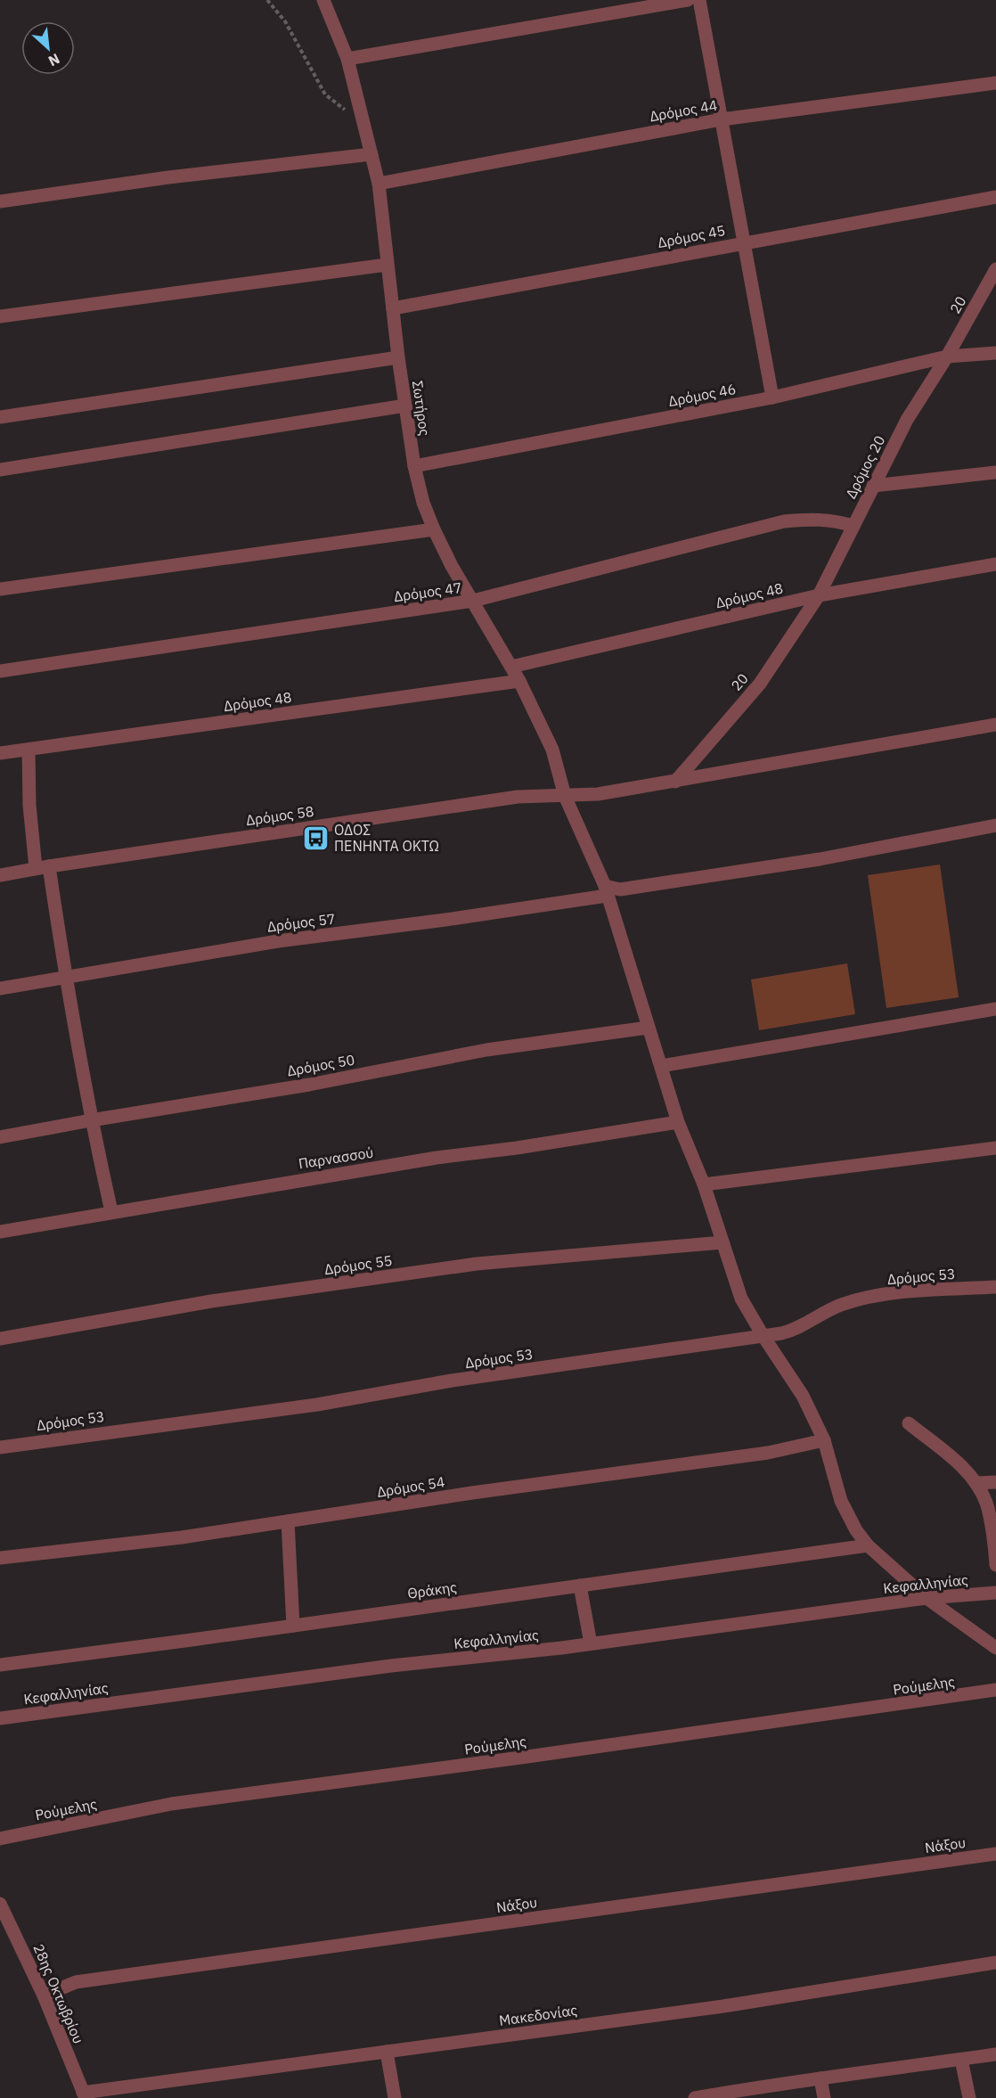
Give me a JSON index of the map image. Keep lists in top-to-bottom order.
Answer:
{
  "streets": {
    "street": [
      "Δρόμος 44",
      "Δρόμος 45",
      "20",
      "Δρόμος 46",
      "Σωτήρος",
      "Δρόμος 20",
      "Δρόμος 47",
      "Δρόμος 48",
      "Δρόμος 58",
      "Δρόμος 57",
      "Δρόμος 50",
      "Παρνασσού",
      "Δρόμος 55",
      "Δρόμος 53",
      "Δρόμος 54",
      "Κεφαλληνίας",
      "Θράκης",
      "Ρούμελης",
      "Νάξου",
      "28ης Οκτωβρίου",
      "Μακεδονίας"
    ]
  },
  "crossings": [
    ["Δρόμος 44", "Σωτήρος"],
    ["Δρόμος 45", "Σωτήρος"],
    ["20", "Δρόμος 46"],
    ["20", "Δρόμος 20"],
    ["20", "Δρόμος 48"],
    ["20", "Δρόμος 58"],
    ["Δρόμος 46", "Σωτήρος"],
    ["Δρόμος 46", "Δρόμος 20"],
    ["Σωτήρος", "Δρόμος 47"],
    ["Σωτήρος", "Δρόμος 48"],
    ["Σωτήρος", "Δρόμος 58"],
    ["Σωτήρος", "Δρόμος 57"],
    ["Σωτήρος", "Δρόμος 50"],
    ["Σωτήρος", "Παρνασσού"],
    ["Σωτήρος", "Δρόμος 55"],
    ["Σωτήρος", "Δρόμος 53"],
    ["Δρόμος 20", "Δρόμος 47"],
    ["Δρόμος 20", "Δρόμος 48"],
    ["Νάξου", "28ης Οκτωβρίου"],
    ["28ης Οκτωβρίου", "Μακεδονίας"]
  ],
  "places": {
    "bus stop": ["ΟΔΟΣ ΠΕΝΗΝΤΑ ΟΚΤΩ"]
  },
  "north": "bottom right"
}
